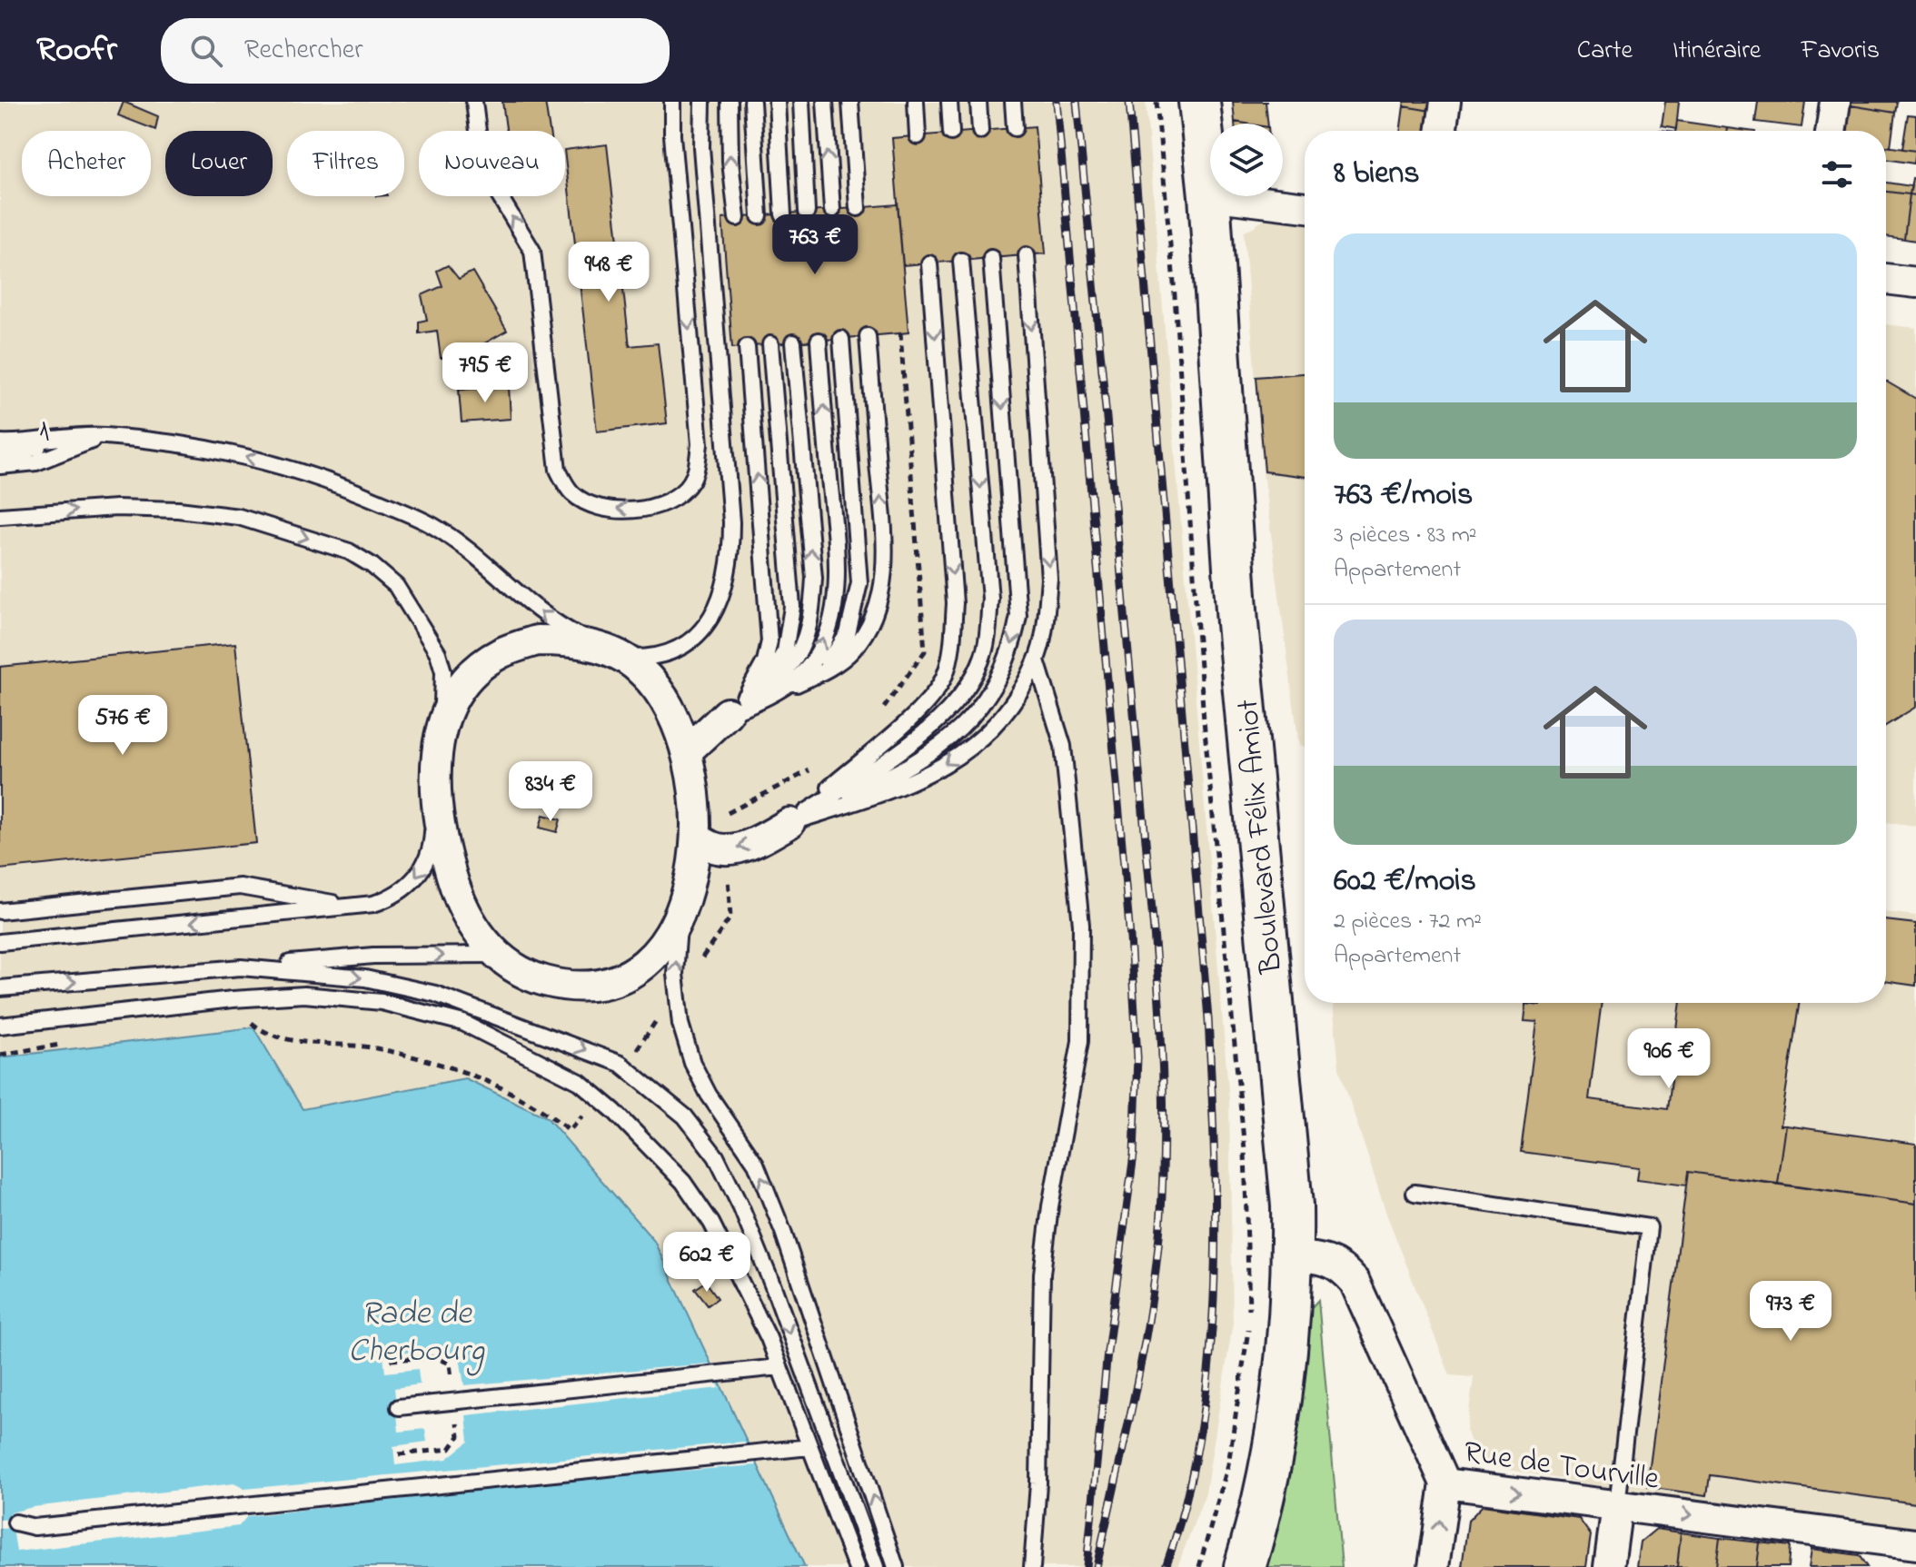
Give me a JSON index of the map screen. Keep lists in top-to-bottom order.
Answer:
{
  "streets": {
    "main road": ["Boulevard Félix Amiot"],
    "street": ["Rue de Tourville"],
    "lane": ["1"]
  },
  "crossings": [
    ["Boulevard Félix Amiot", "Rue de Tourville"]
  ],
  "one_way": ["Rue de Tourville"],
  "water": ["Rade de Cherbourg"],
  "page": {
    "header": "Roofr",
    "search": "Rechercher",
    "nav": ["Carte", "Itinéraire", "Favoris"],
    "chip": [
      "Acheter",
      "Louer",
      "Filtres",
      "Nouveau"
    ],
    "heading": "8 biens",
    "price": [
      "763 €",
      "948 €",
      "795 €",
      "576 €",
      "834 €",
      "906 €",
      "602 €",
      "973 €"
    ],
    "list": [
      {
        "name": "763 €/mois",
        "note": "3 pièces · 83 m² · Appartement"
      },
      {
        "name": "602 €/mois",
        "note": "2 pièces · 72 m² · Appartement"
      }
    ]
  }
}
